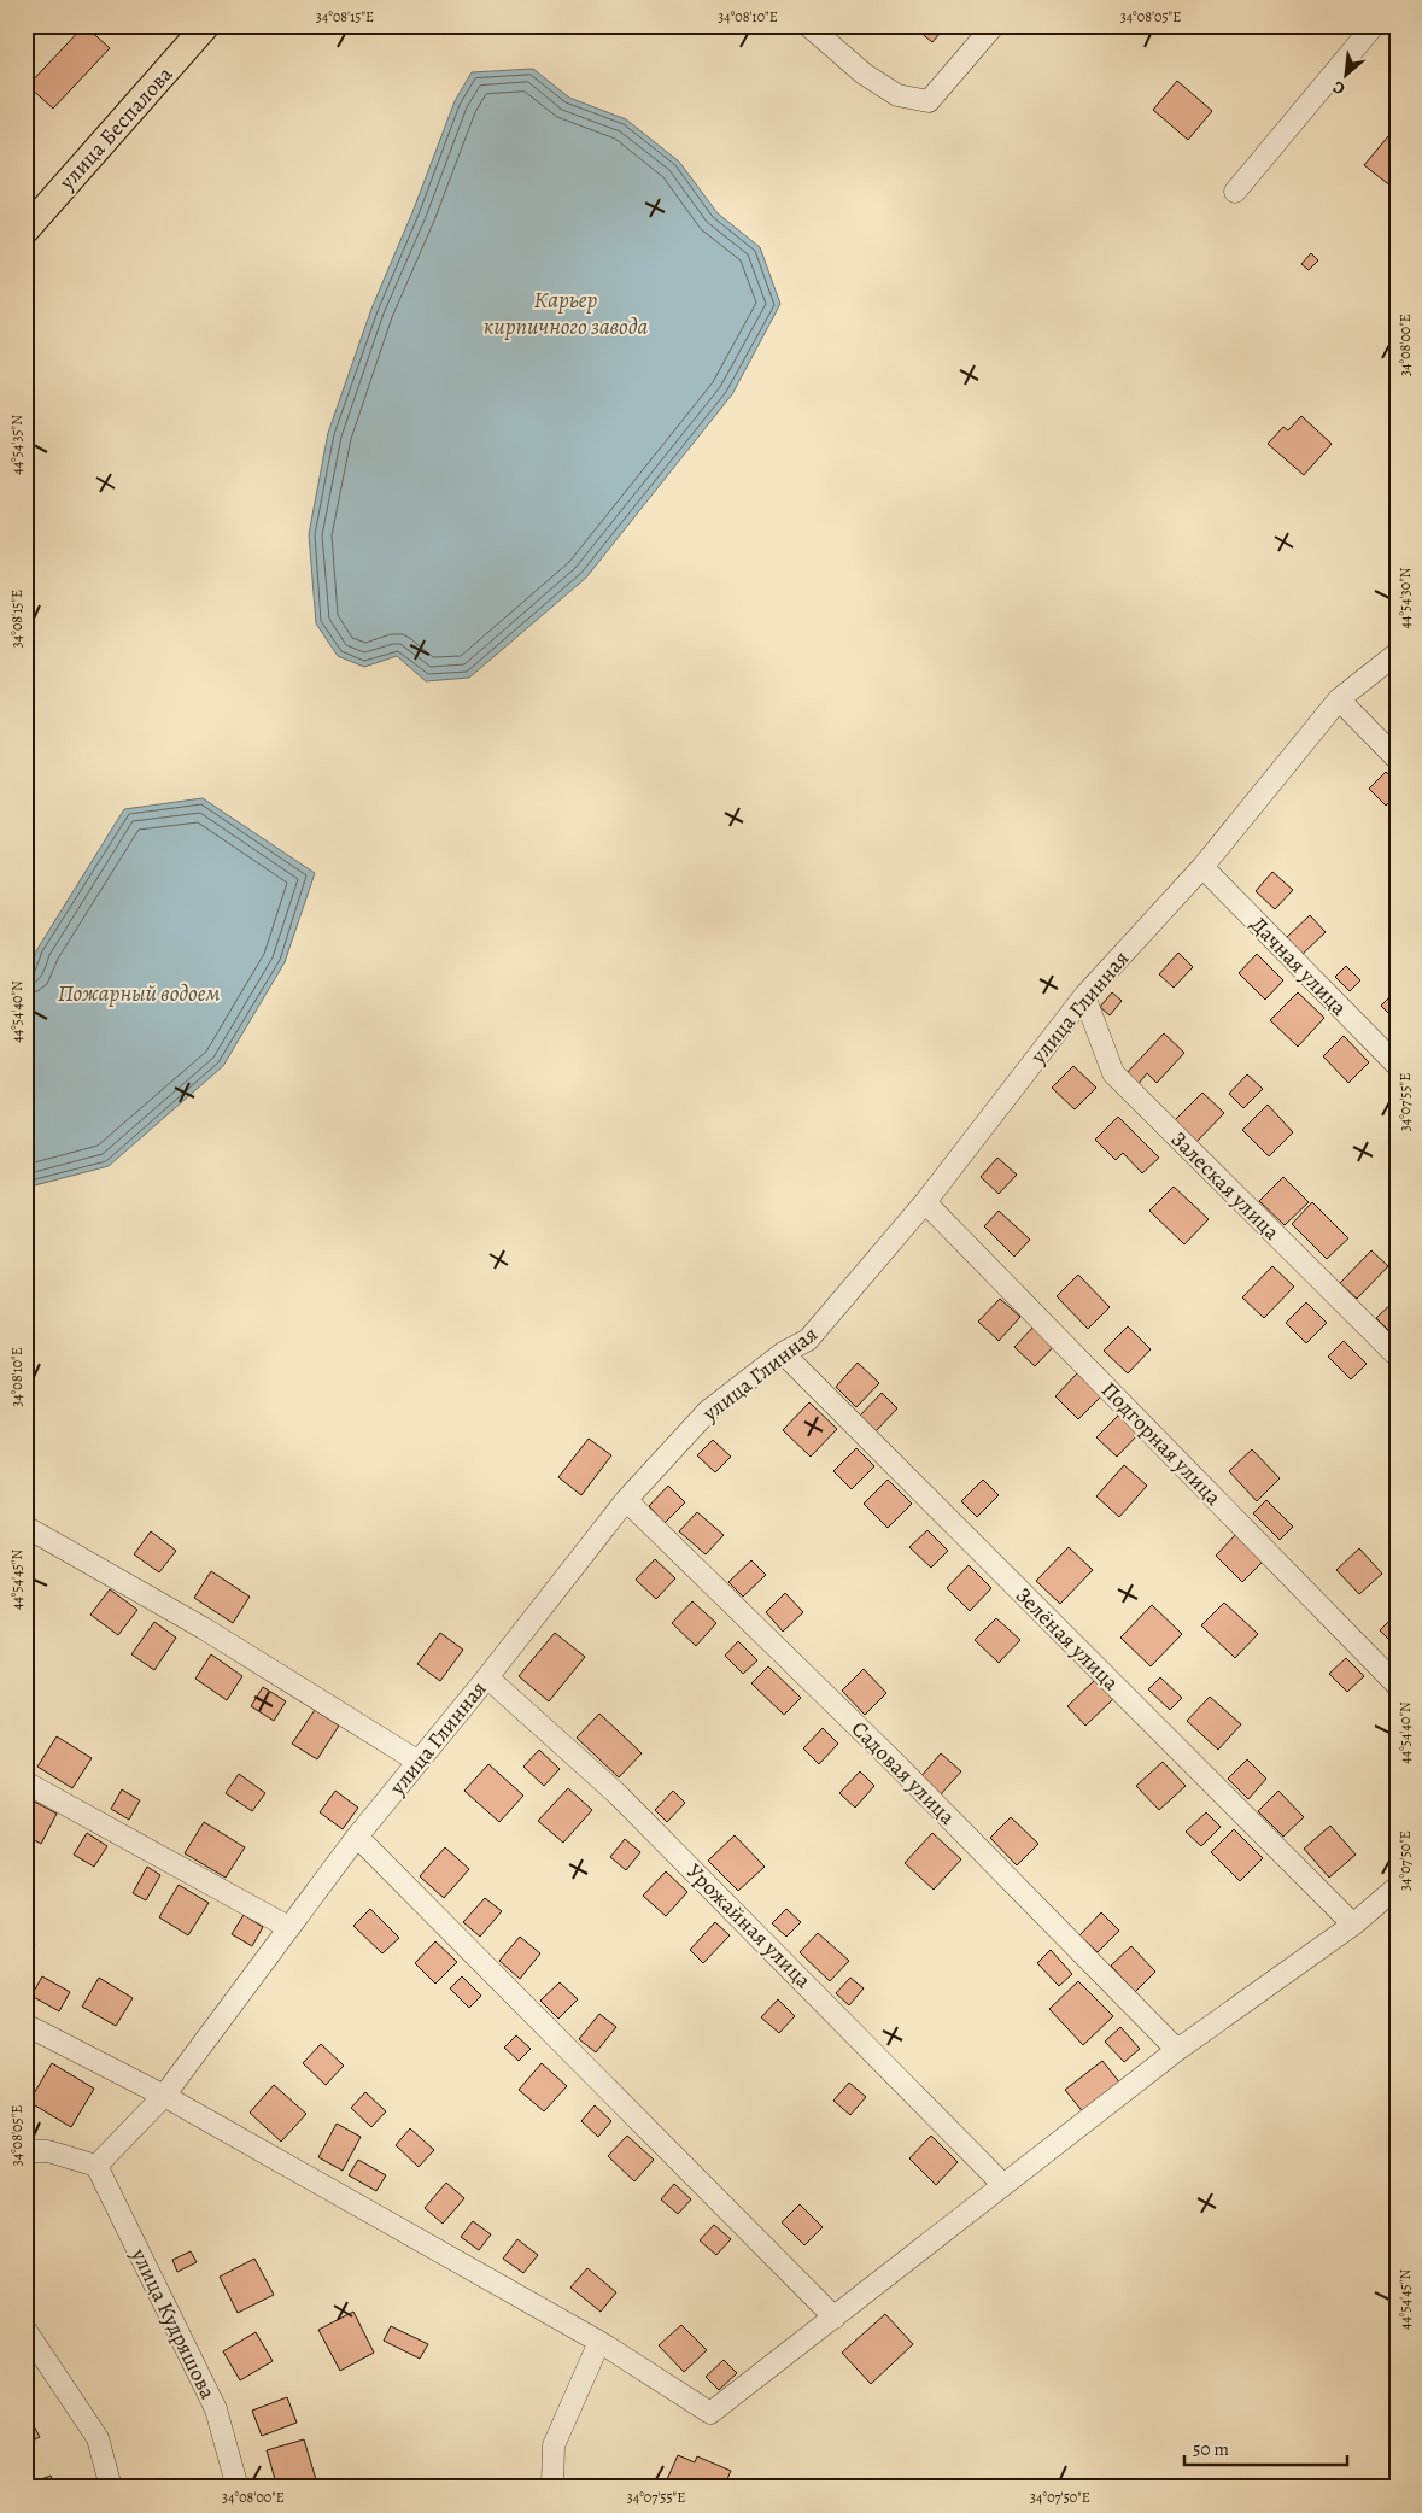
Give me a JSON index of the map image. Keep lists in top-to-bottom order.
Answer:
{
  "streets": {
    "main road": ["улица Беспалова"],
    "street": [
      "Дачная улица",
      "улица Глинная",
      "Залеская улица",
      "Подгорная улица",
      "Зелёная улица",
      "Садовая улица",
      "Урожайная улица",
      "улица Кудряшова"
    ]
  },
  "crossings": [
    ["Дачная улица", "улица Глинная"],
    ["улица Глинная", "Залеская улица"],
    ["улица Глинная", "Подгорная улица"],
    ["улица Глинная", "Зелёная улица"],
    ["улица Глинная", "Садовая улица"],
    ["улица Глинная", "Урожайная улица"],
    ["улица Глинная", "улица Кудряшова"]
  ],
  "water": ["Карьер кирпичного завода", "Пожарный водоем"],
  "scale_bar": "50 m",
  "north": "bottom left",
  "coordinates": [
    "34°08'15\"E",
    "34°08'10\"E",
    "34°08'05\"E",
    "34°08'00\"E",
    "44°54'35\"N",
    "44°54'30\"N",
    "44°54'40\"N",
    "34°07'55\"E",
    "44°54'45\"N",
    "34°07'50\"E"
  ]
}
